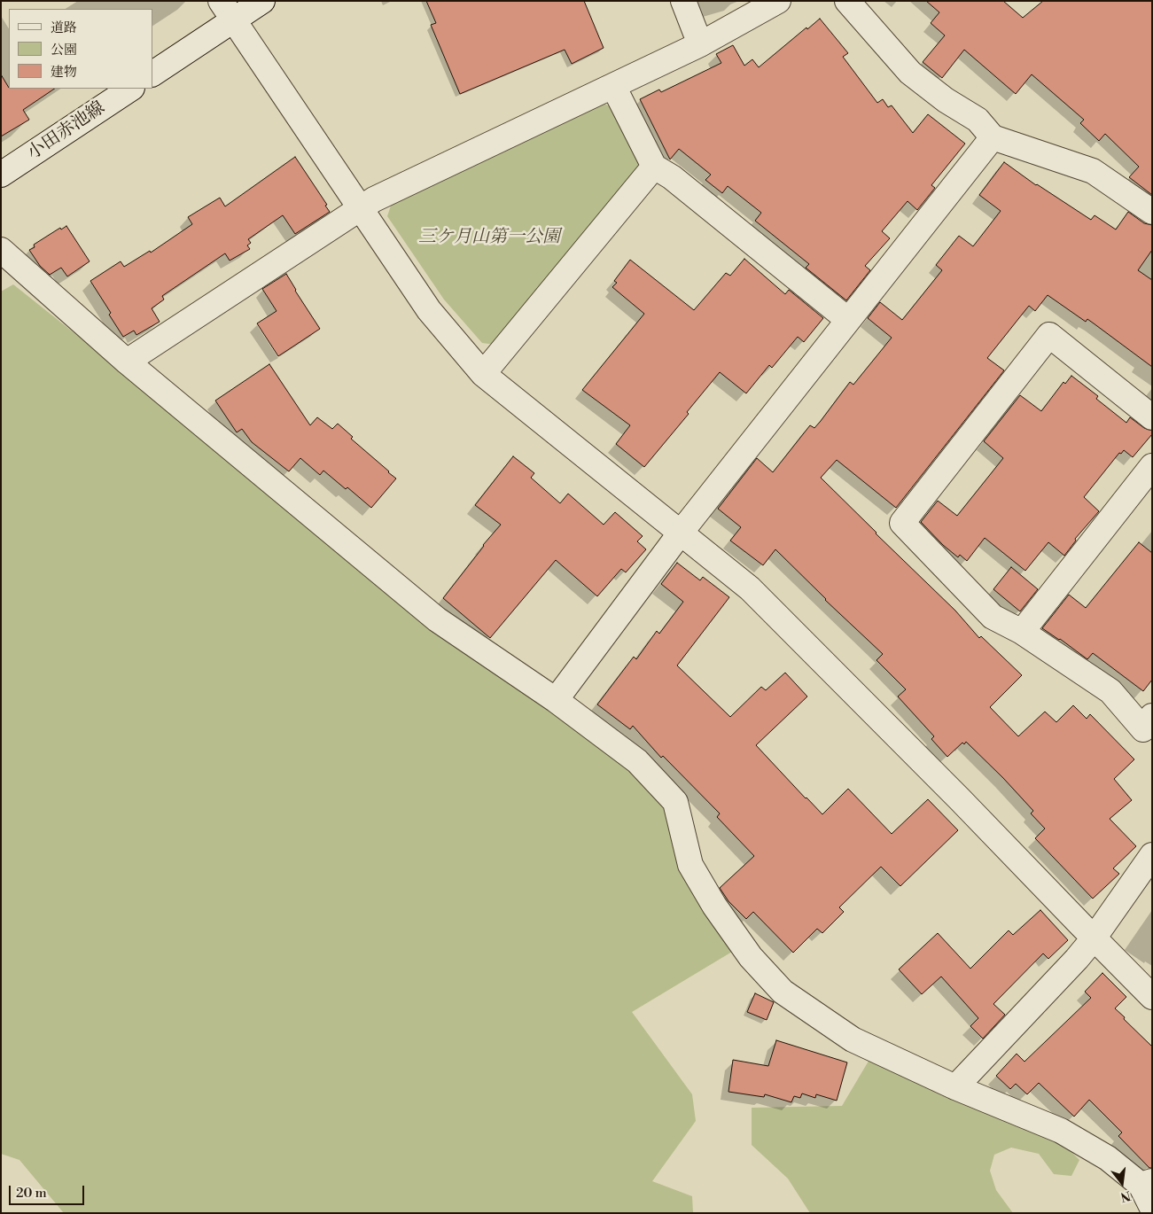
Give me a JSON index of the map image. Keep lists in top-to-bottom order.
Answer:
{
  "streets": {
    "street": ["小田赤池線"]
  },
  "parks": ["三ケ月山第一公園"],
  "legend": ["道路", "公園", "建物"],
  "scale_bar": "20 m",
  "north": "bottom"
}
